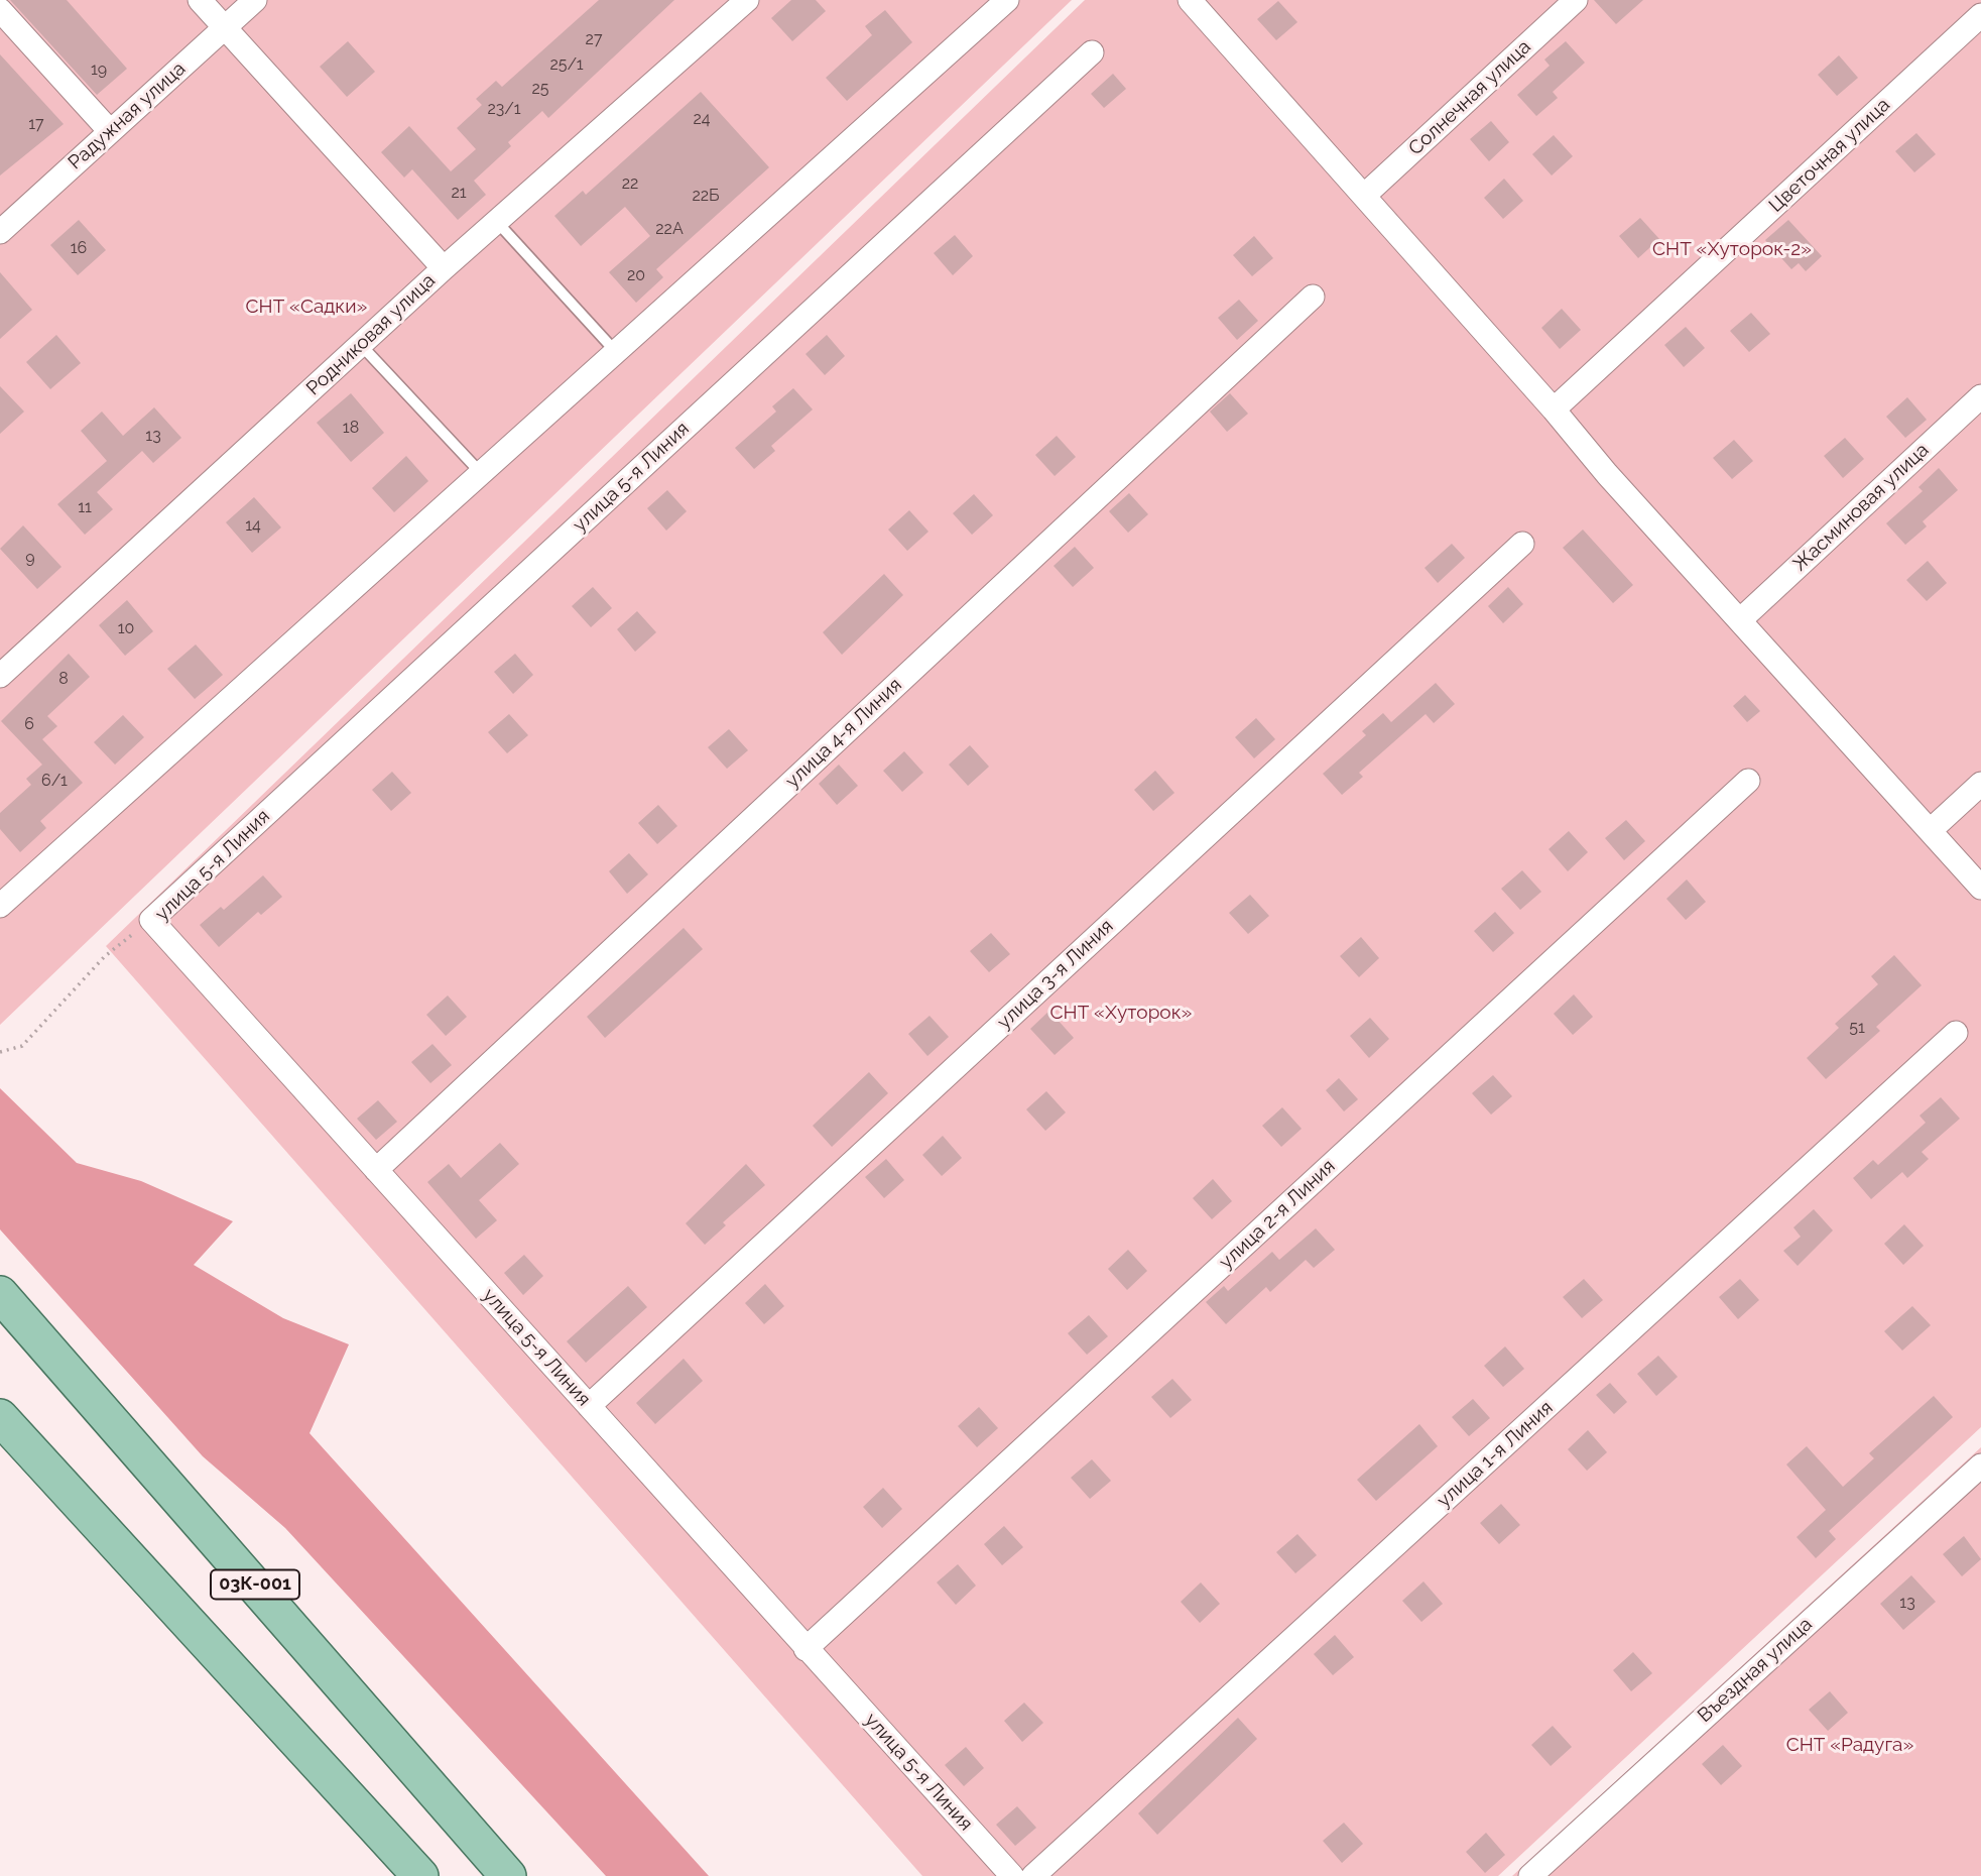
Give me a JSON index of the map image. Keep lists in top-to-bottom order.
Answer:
{
  "streets": {
    "main road": ["03К-001"],
    "street": [
      "Солнечная улица",
      "Радужная улица",
      "Цветочная улица",
      "Родниковая улица",
      "улица 5-я Линия",
      "Жасминовая улица",
      "улица 4-я Линия",
      "улица 3-я Линия",
      "улица 2-я Линия",
      "улица 1-я Линия",
      "Въездная улица"
    ]
  },
  "crossings": [
    ["улица 5-я Линия", "улица 4-я Линия"],
    ["улица 5-я Линия", "улица 3-я Линия"],
    ["улица 5-я Линия", "улица 2-я Линия"]
  ],
  "parks": [
    "СНТ «Хуторок-2»",
    "СНТ «Садки»",
    "СНТ «Хуторок»",
    "СНТ «Радуга»"
  ],
  "house_numbers": [
    "27",
    "25/1",
    "19",
    "25",
    "23/1",
    "24",
    "17",
    "22",
    "21",
    "22Б",
    "22А",
    "16",
    "20",
    "18",
    "13",
    "11",
    "14",
    "9",
    "10",
    "8",
    "6",
    "6/1",
    "51",
    "13"
  ]
}
